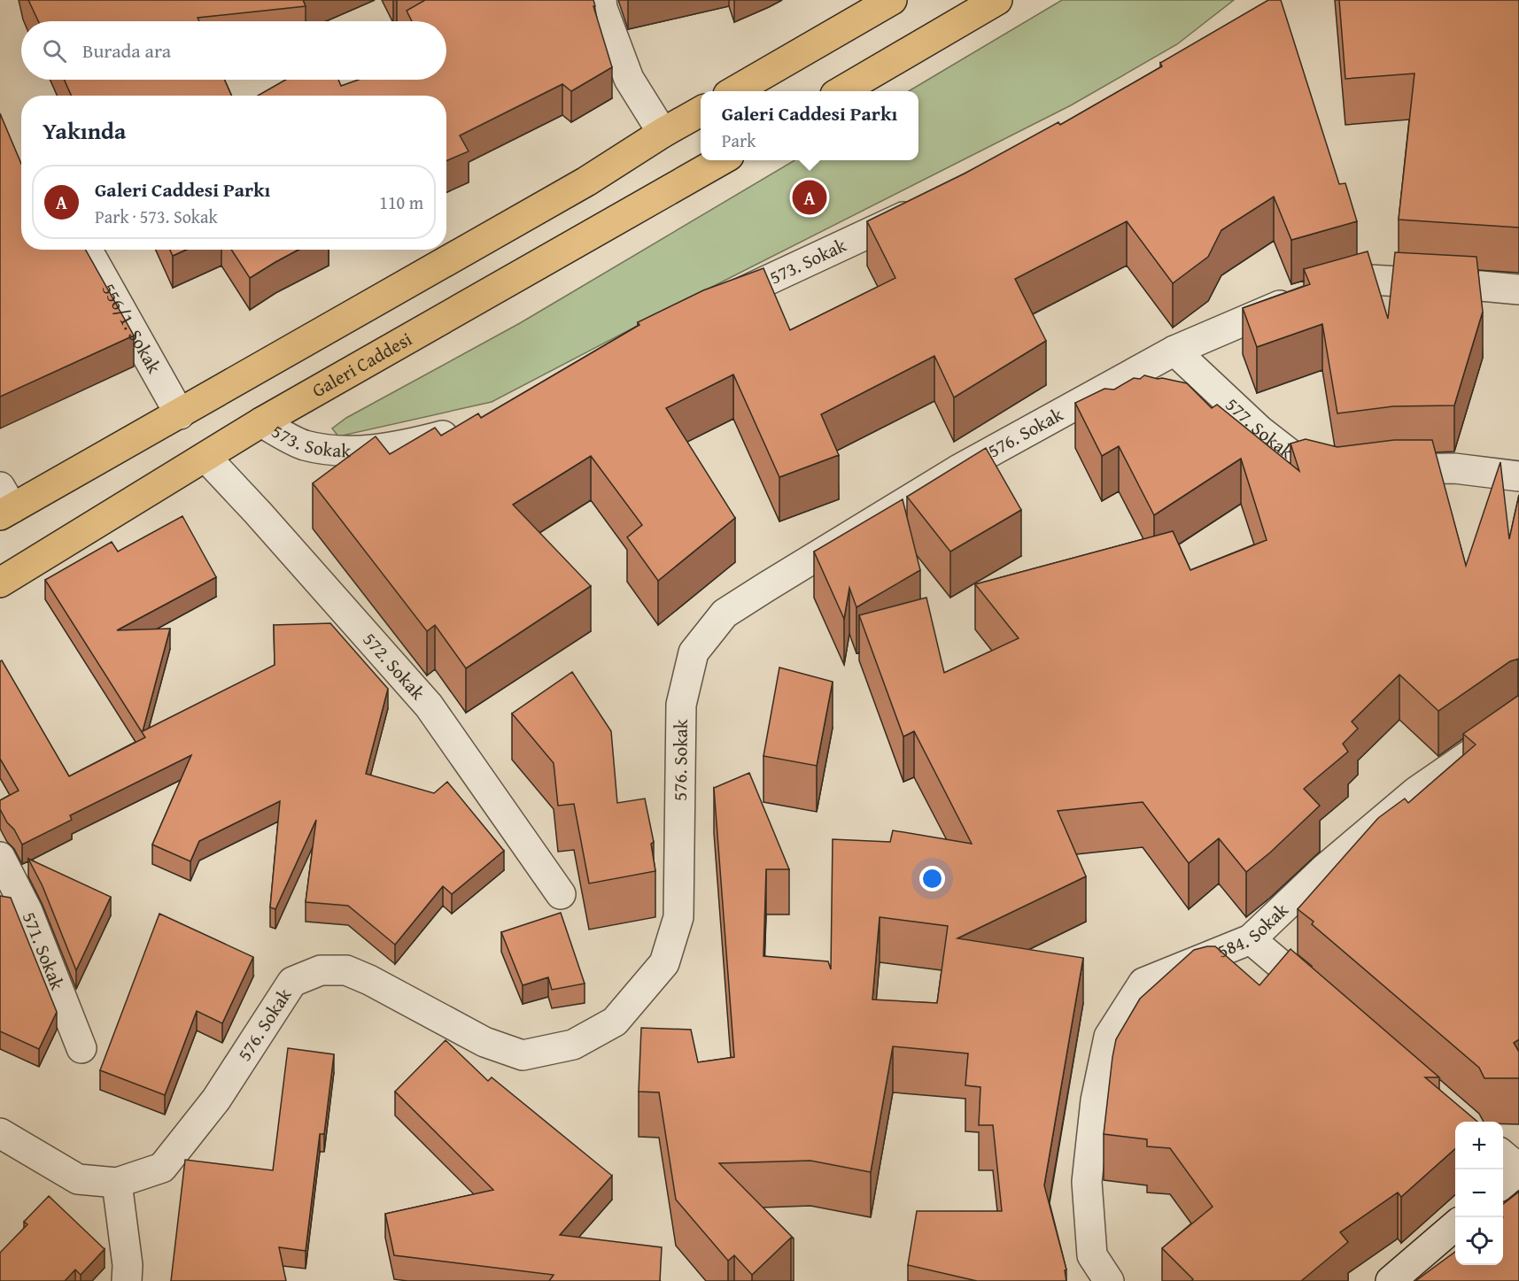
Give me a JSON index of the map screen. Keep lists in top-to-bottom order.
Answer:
{
  "streets": {
    "main road": ["Galeri Caddesi"],
    "street": [
      "573. Sokak",
      "556/1. Sokak",
      "577. Sokak",
      "576. Sokak",
      "572. Sokak",
      "584. Sokak",
      "571. Sokak"
    ]
  },
  "crossings": [
    ["573. Sokak", "Galeri Caddesi"],
    ["Galeri Caddesi", "572. Sokak"],
    ["577. Sokak", "576. Sokak"]
  ],
  "page": {
    "search": "Burada ara",
    "popup": ["Galeri Caddesi Parkı", "Park"],
    "heading": "Yakında",
    "list": [
      {
        "mark": "A",
        "name": "Galeri Caddesi Parkı",
        "note": "Park · 573. Sokak",
        "value": "110 m"
      }
    ],
    "pins": "A",
    "map_buttons": ["+", "−"]
  }
}
